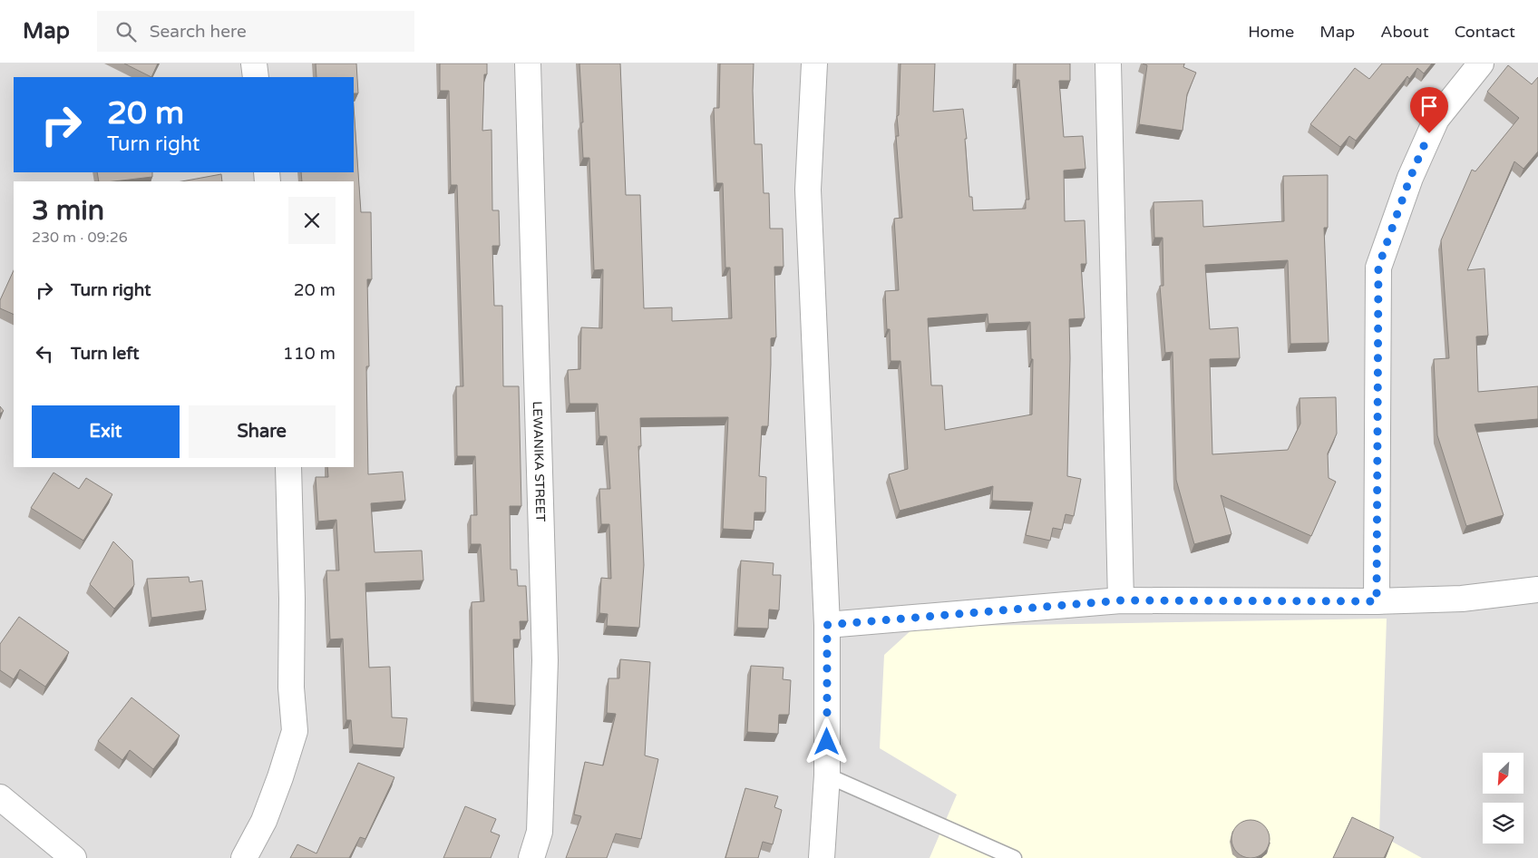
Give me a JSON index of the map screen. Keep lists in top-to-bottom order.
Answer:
{
  "streets": {
    "street": ["LEWANIKA STREET"]
  },
  "north": "bottom left",
  "page": {
    "header": "Map",
    "search": "Search here",
    "nav": [
      "Home",
      "Map",
      "About",
      "Contact"
    ],
    "turn": ["20 m", "Turn right"],
    "heading": ["3 min", "230 m · 09:26"],
    "list": [
      {
        "name": "Turn right",
        "value": "20 m"
      },
      {
        "name": "Turn left",
        "value": "110 m"
      }
    ],
    "buttons": ["Exit", "Share"]
  }
}
